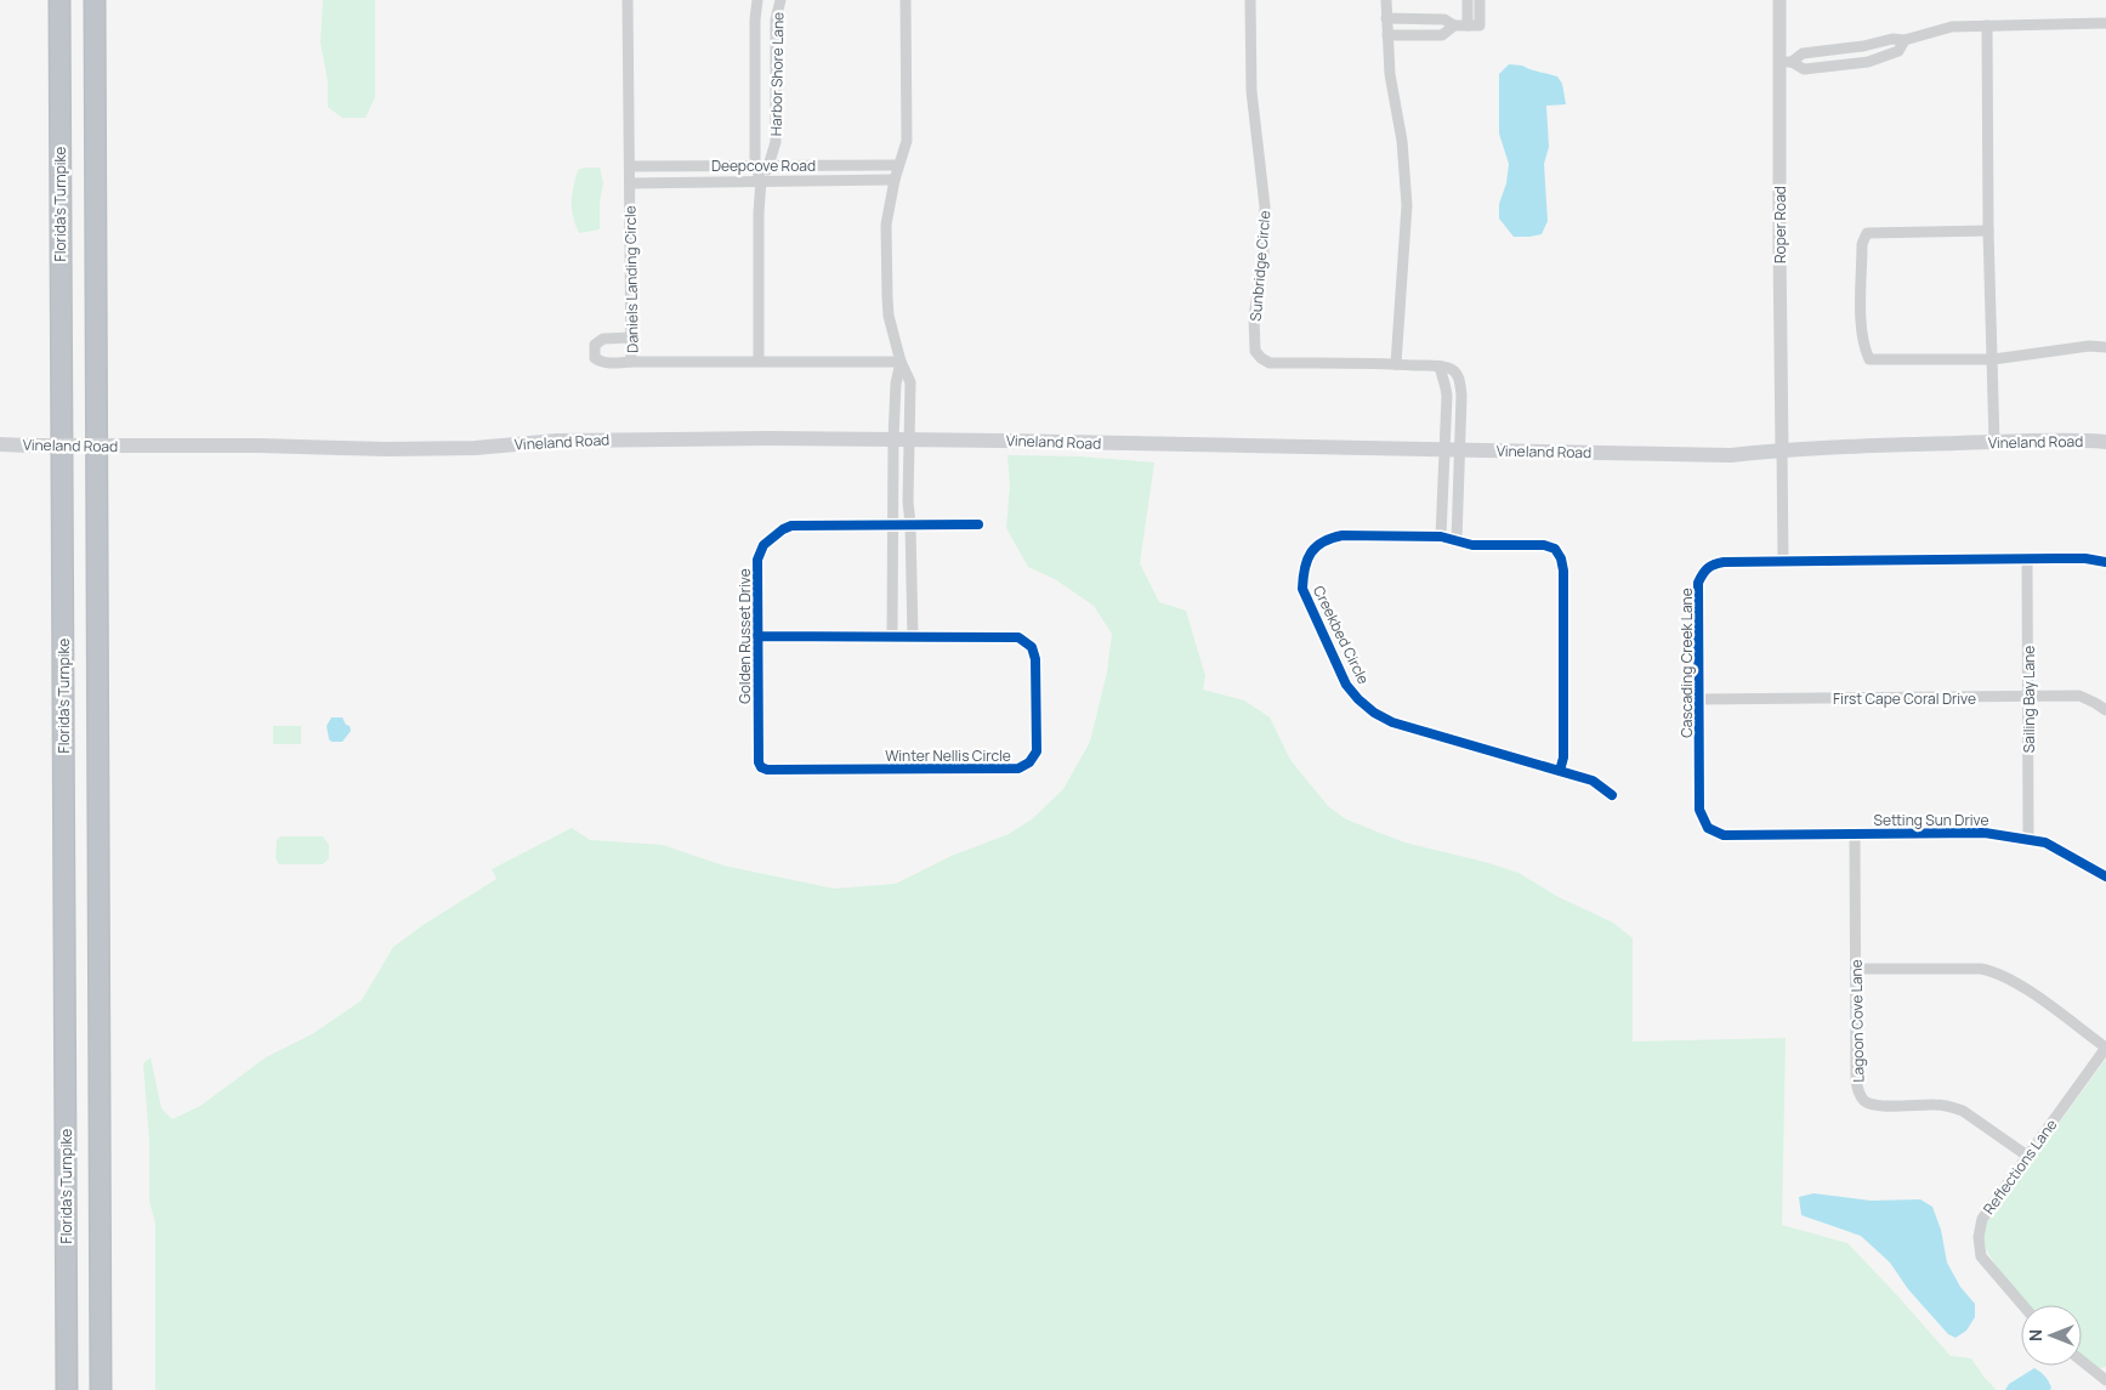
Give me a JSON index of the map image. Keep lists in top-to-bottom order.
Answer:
{
  "streets": {
    "highway": ["Florida's Turnpike"],
    "main road": ["Vineland Road"],
    "street": [
      "Harbor Shore Lane",
      "Deepcove Road",
      "Roper Road",
      "Sunbridge Circle",
      "Daniels Landing Circle",
      "Creekbed Circle",
      "Golden Russet Drive",
      "Cascading Creek Lane",
      "First Cape Coral Drive",
      "Sailing Bay Lane",
      "Winter Nellis Circle",
      "Setting Sun Drive",
      "Lagoon Cove Lane",
      "Reflections Lane"
    ]
  },
  "crossings": [
    ["Harbor Shore Lane", "Deepcove Road"],
    ["Harbor Shore Lane", "Daniels Landing Circle"],
    ["Deepcove Road", "Daniels Landing Circle"],
    ["Roper Road", "Vineland Road"],
    ["Golden Russet Drive", "Winter Nellis Circle"],
    ["Cascading Creek Lane", "First Cape Coral Drive"],
    ["Cascading Creek Lane", "Sailing Bay Lane"],
    ["Cascading Creek Lane", "Setting Sun Drive"],
    ["Cascading Creek Lane", "Lagoon Cove Lane"],
    ["First Cape Coral Drive", "Sailing Bay Lane"],
    ["Sailing Bay Lane", "Setting Sun Drive"],
    ["Setting Sun Drive", "Lagoon Cove Lane"],
    ["Lagoon Cove Lane", "Reflections Lane"]
  ],
  "north": "left"
}
